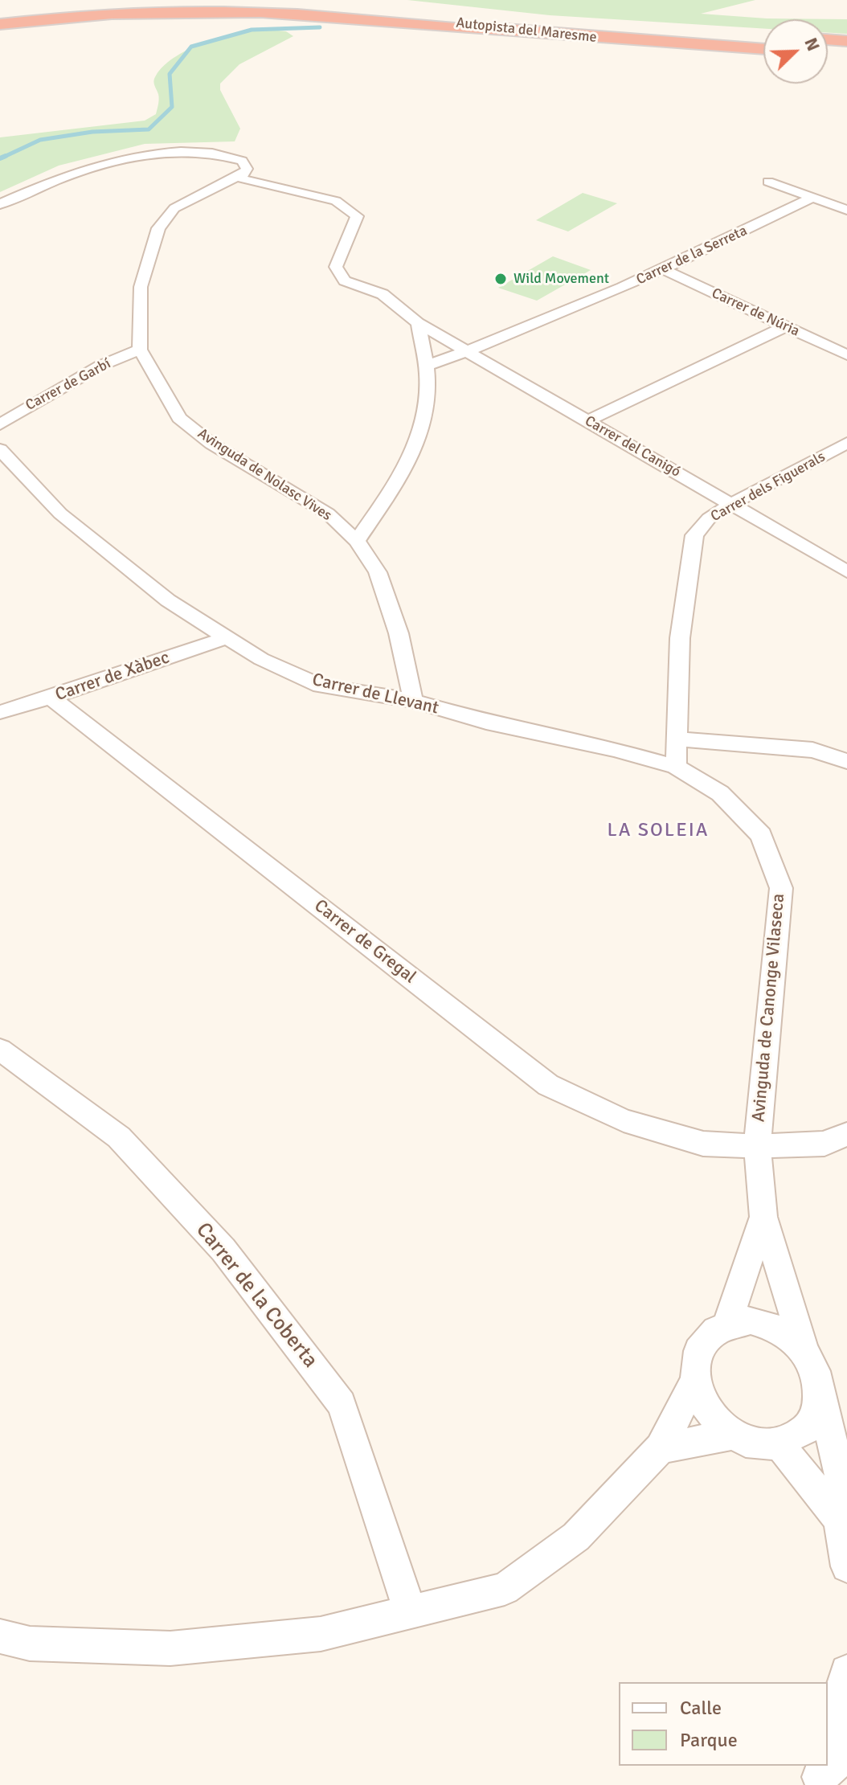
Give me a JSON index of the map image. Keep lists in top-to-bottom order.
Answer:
{
  "streets": {
    "highway": ["Autopista del Maresme"],
    "street": [
      "Carrer de la Serreta",
      "Carrer de Núria",
      "Carrer de Garbí",
      "Carrer del Canigó",
      "Avinguda de Nolasc Vives",
      "Carrer dels Figuerals",
      "Carrer de Xàbec",
      "Carrer de Llevant",
      "Carrer de Gregal",
      "Avinguda de Canonge Vilaseca",
      "Carrer de la Coberta"
    ]
  },
  "crossings": [
    ["Carrer de la Serreta", "Carrer de Núria"],
    ["Carrer de la Serreta", "Carrer del Canigó"],
    ["Carrer de Garbí", "Avinguda de Nolasc Vives"],
    ["Carrer del Canigó", "Carrer dels Figuerals"],
    ["Avinguda de Nolasc Vives", "Carrer de Llevant"],
    ["Carrer dels Figuerals", "Carrer de Llevant"],
    ["Carrer de Xàbec", "Carrer de Llevant"],
    ["Carrer de Xàbec", "Carrer de Gregal"],
    ["Carrer de Llevant", "Avinguda de Canonge Vilaseca"],
    ["Carrer de Gregal", "Avinguda de Canonge Vilaseca"]
  ],
  "districts": ["LA SOLEIA"],
  "places": ["Wild Movement"],
  "legend": ["Calle", "Parque"],
  "north": "top right"
}
